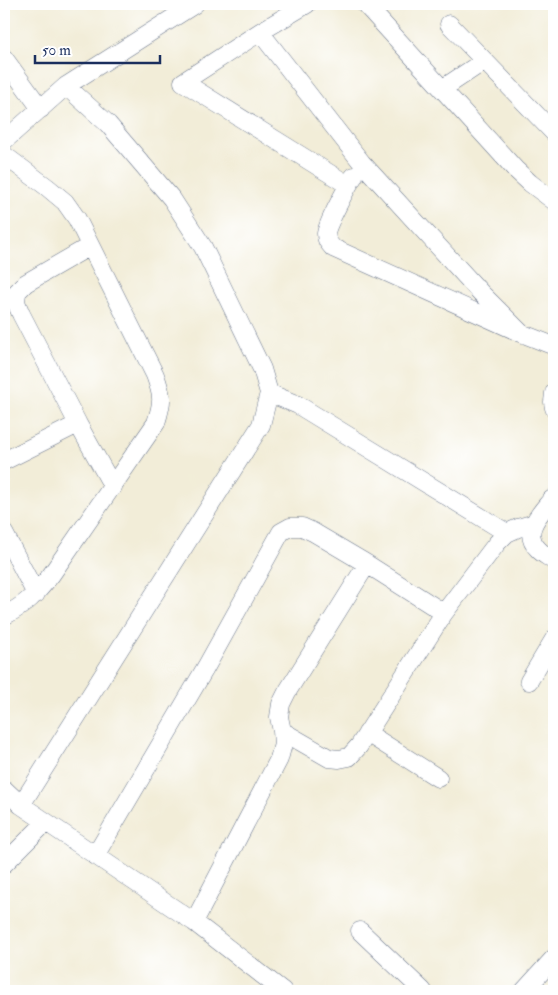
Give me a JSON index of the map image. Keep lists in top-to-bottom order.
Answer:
{
  "scale_bar": "50 m"
}
